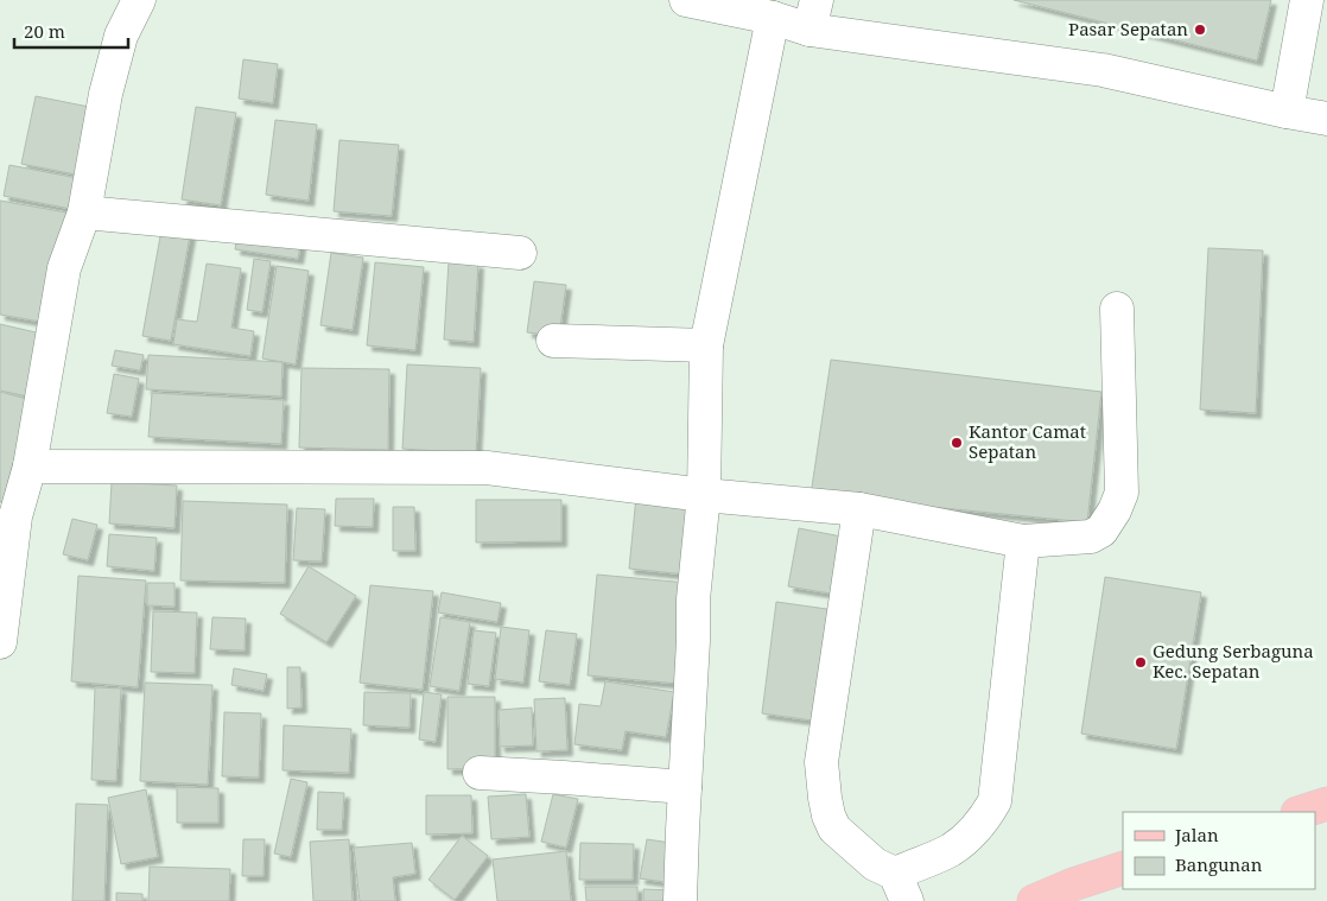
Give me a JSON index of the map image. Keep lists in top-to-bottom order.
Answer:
{
  "places": ["Pasar Sepatan", "Kantor Camat Sepatan", "Gedung Serbaguna Kec. Sepatan"],
  "legend": ["Jalan", "Bangunan"],
  "scale_bar": "20 m"
}
